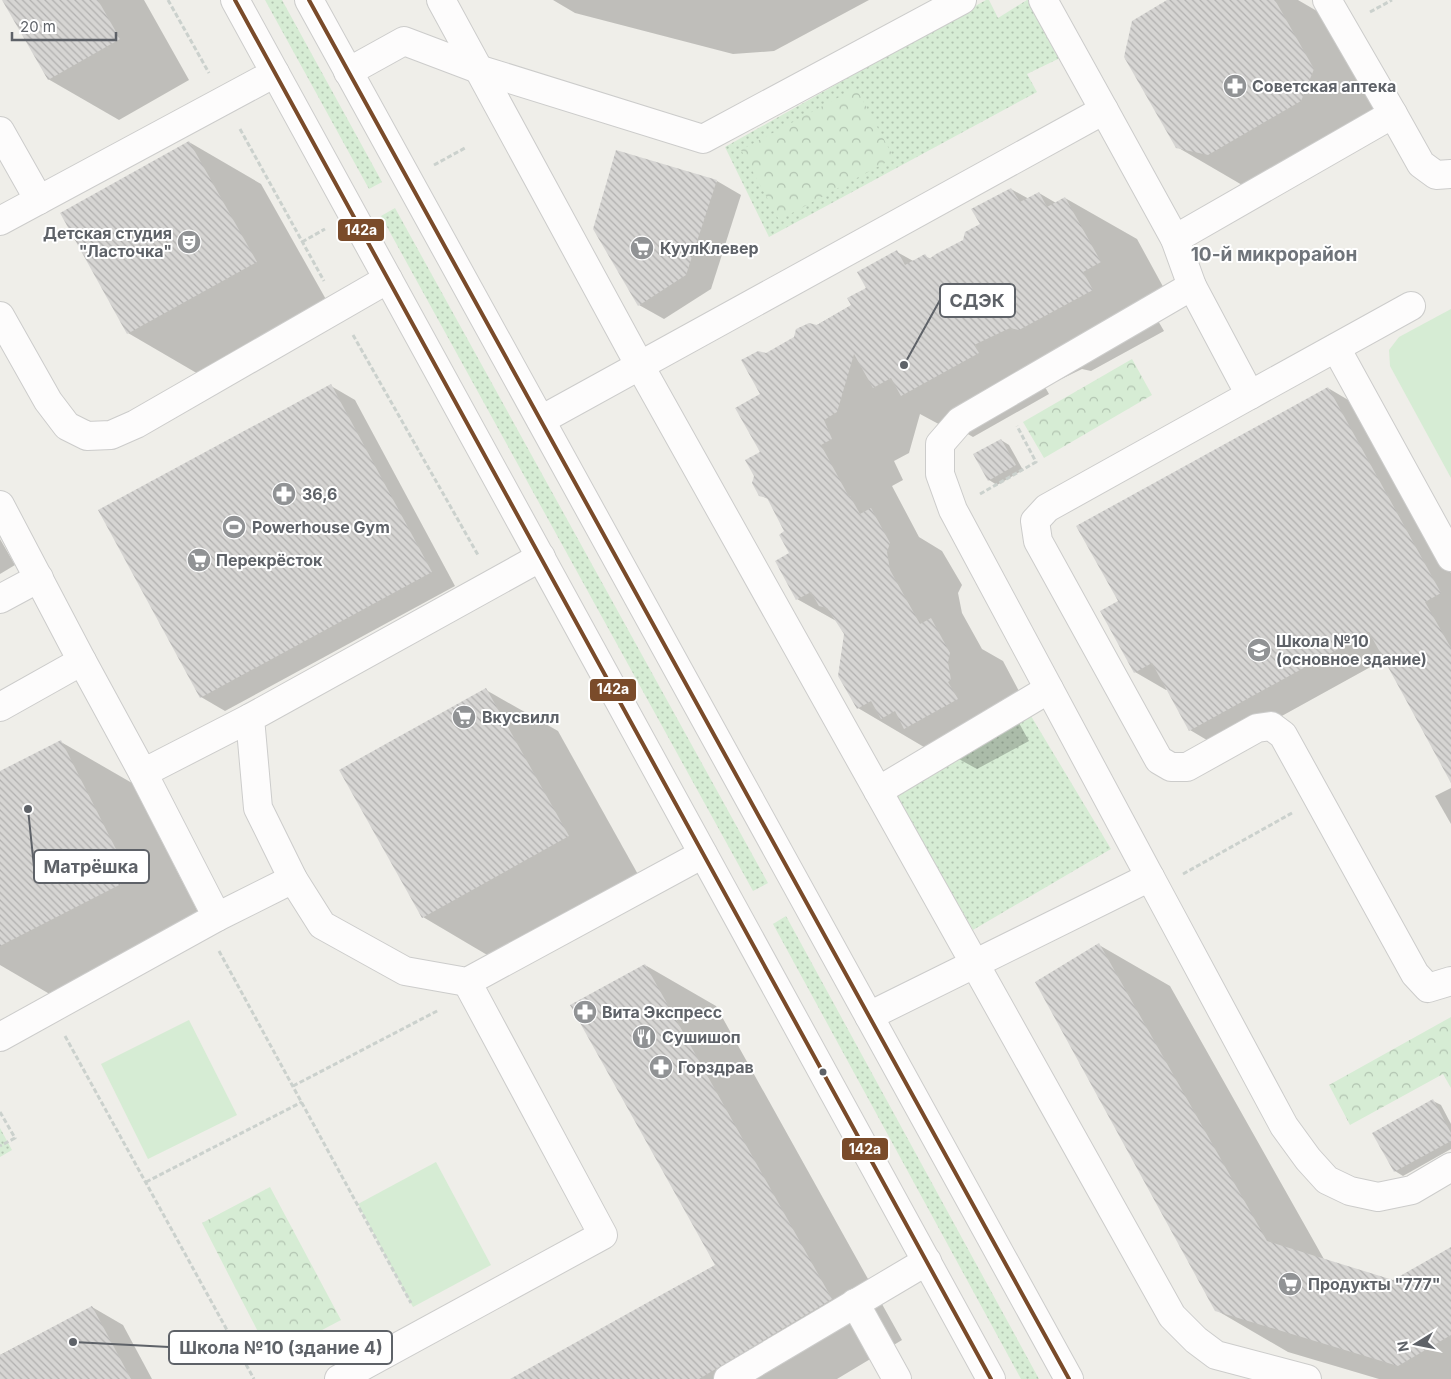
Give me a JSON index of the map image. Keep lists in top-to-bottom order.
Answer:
{
  "districts": ["10-й микрорайон"],
  "places": {
    "pharmacy": [
      "Советская аптека",
      "36,6",
      "Вита Экспресс",
      "Горздрав"
    ],
    "theatre": ["Детская студия \"Ласточка\""],
    "supermarket": [
      "КуулКлевер",
      "Перекрёсток",
      "Вкусвилл",
      "Продукты \"777\""
    ],
    "other": ["СДЭК", "Матрёшка", "Школа №10 (здание 4)"],
    "sports": ["Powerhouse Gym"],
    "school or university": ["Школа №10 (основное здание)"],
    "restaurant": ["Сушишоп"]
  },
  "lines": ["transit line 142а"],
  "scale_bar": "20 m",
  "north": "left"
}
